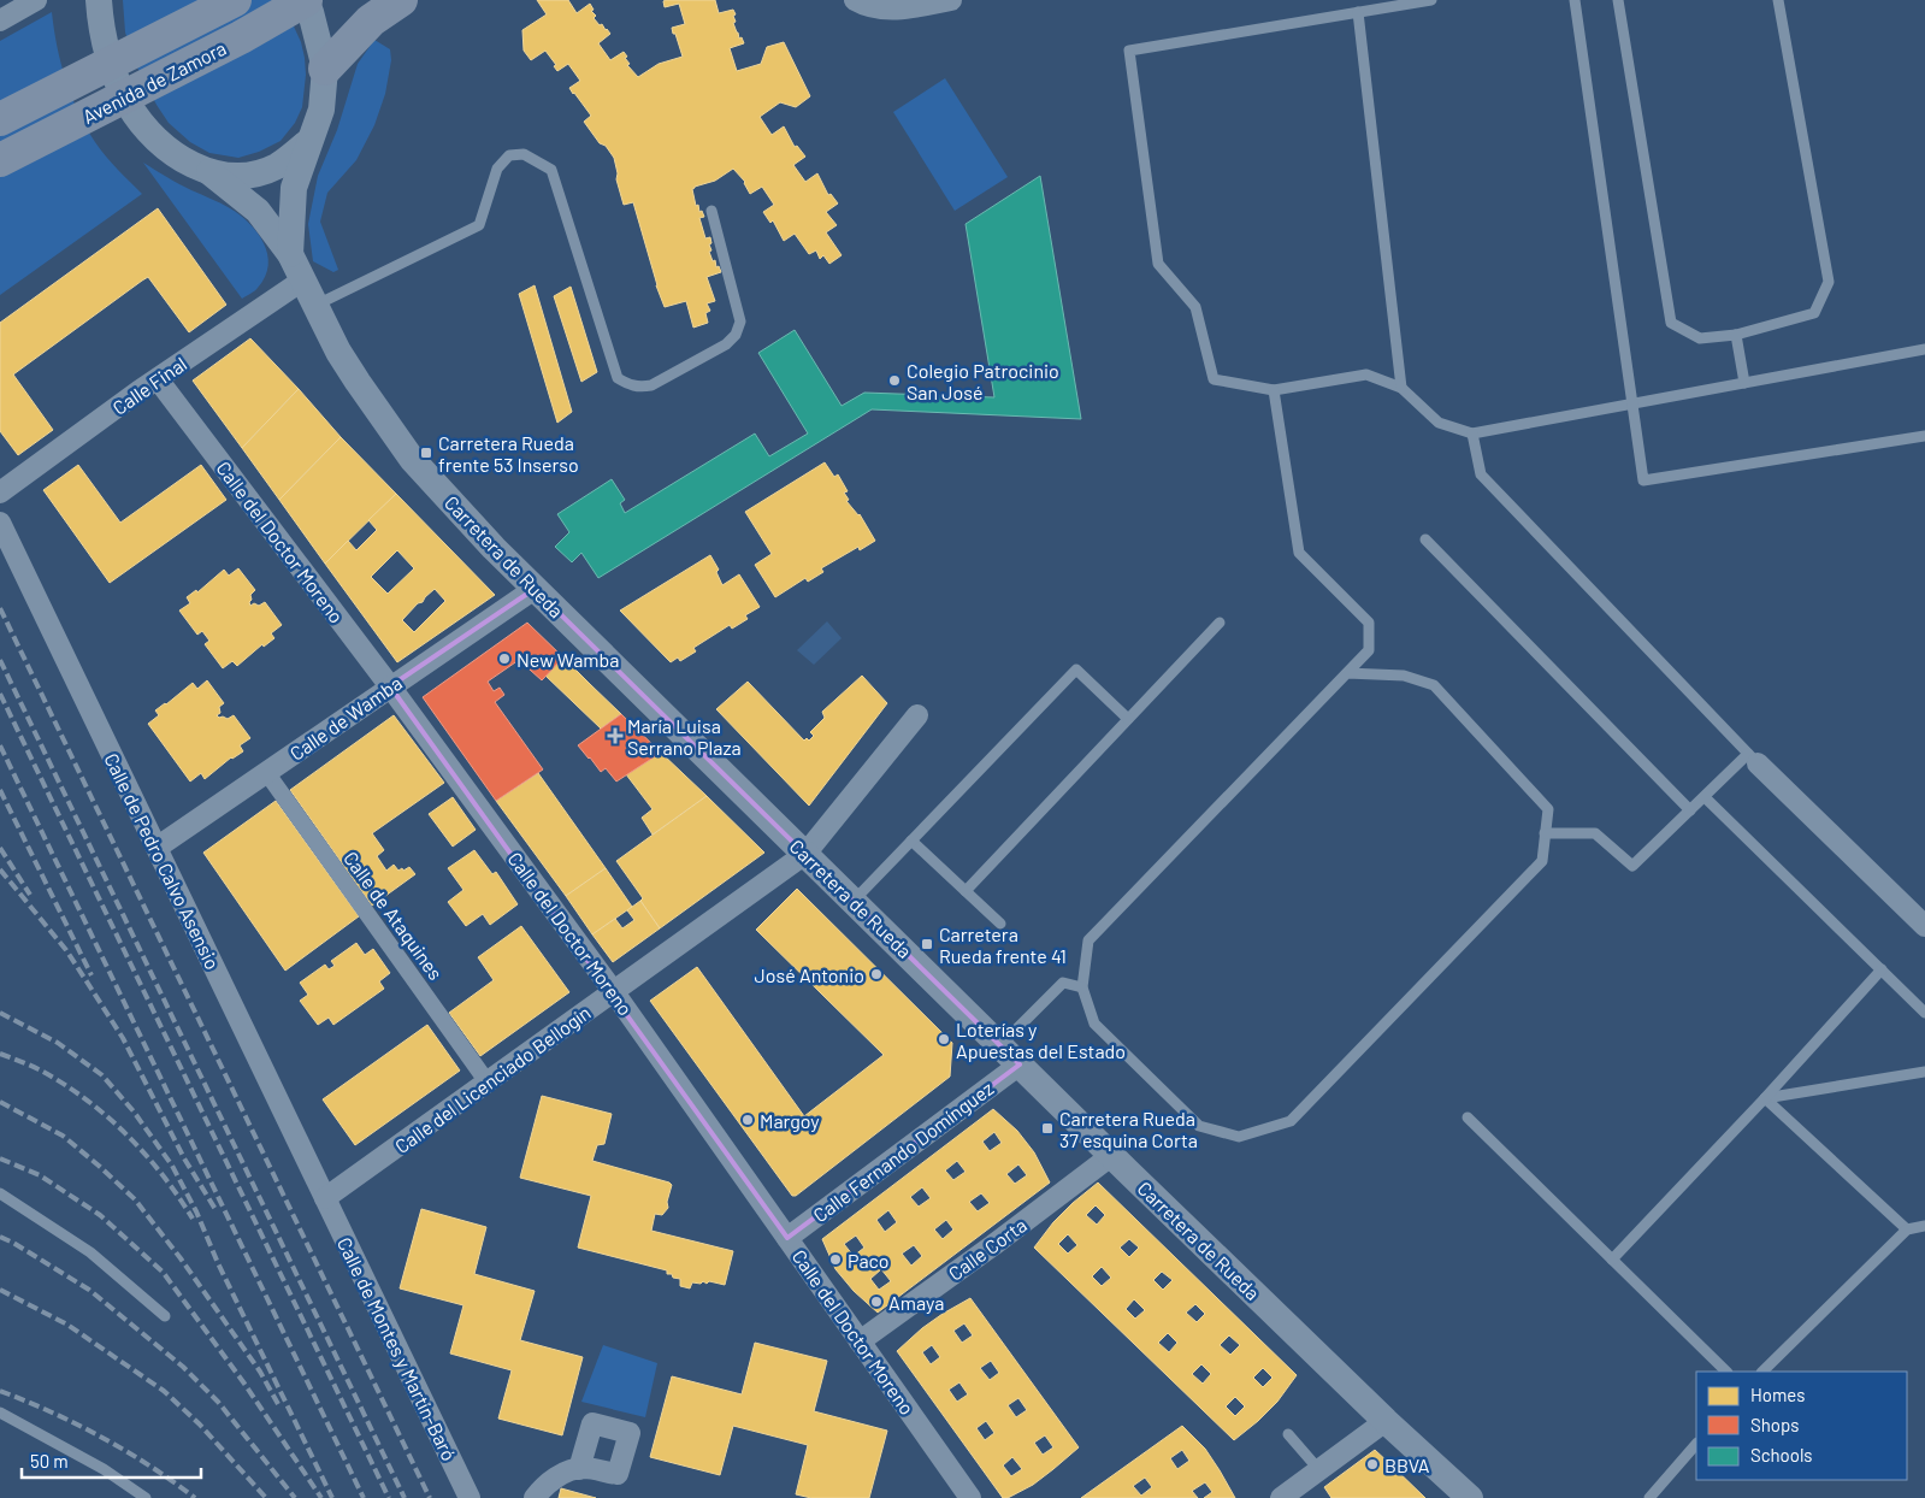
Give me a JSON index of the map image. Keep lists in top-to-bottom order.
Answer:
{
  "streets": {
    "highway": ["Avenida de Zamora"],
    "street": [
      "Calle Final",
      "Calle del Doctor Moreno",
      "Carretera de Rueda",
      "Calle de Wamba",
      "Calle de Pedro Calvo Asensio",
      "Calle de Ataquines",
      "Calle del Licenciado Bellogín",
      "Calle Fernando Domínguez",
      "Calle Corta",
      "Calle de Montes y Martín-Baró"
    ]
  },
  "crossings": [
    ["Avenida de Zamora", "Carretera de Rueda"],
    ["Calle Final", "Calle del Doctor Moreno"],
    ["Calle Final", "Carretera de Rueda"],
    ["Calle del Doctor Moreno", "Calle de Wamba"],
    ["Calle del Doctor Moreno", "Calle del Licenciado Bellogín"],
    ["Calle del Doctor Moreno", "Calle Fernando Domínguez"],
    ["Calle del Doctor Moreno", "Calle Corta"],
    ["Carretera de Rueda", "Calle de Wamba"],
    ["Carretera de Rueda", "Calle del Licenciado Bellogín"],
    ["Carretera de Rueda", "Calle Fernando Domínguez"],
    ["Carretera de Rueda", "Calle Corta"],
    ["Calle de Wamba", "Calle de Pedro Calvo Asensio"],
    ["Calle de Wamba", "Calle de Ataquines"],
    ["Calle de Pedro Calvo Asensio", "Calle del Licenciado Bellogín"],
    ["Calle de Pedro Calvo Asensio", "Calle de Montes y Martín-Baró"],
    ["Calle de Ataquines", "Calle del Licenciado Bellogín"],
    ["Calle del Licenciado Bellogín", "Calle de Montes y Martín-Baró"]
  ],
  "places": {
    "other": [
      "Colegio Patrocinio San José",
      "New Wamba",
      "José Antonio",
      "Loterías y Apuestas del Estado",
      "Margoy",
      "Paco",
      "Amaya",
      "BBVA"
    ],
    "transit": ["Carretera Rueda frente 53 Inserso", "Carretera Rueda frente 41", "Carretera Rueda 37 esquina Corta"],
    "health": ["María Luisa Serrano Plaza"]
  },
  "legend": ["Homes", "Shops", "Schools"],
  "scale_bar": "50 m"
}
